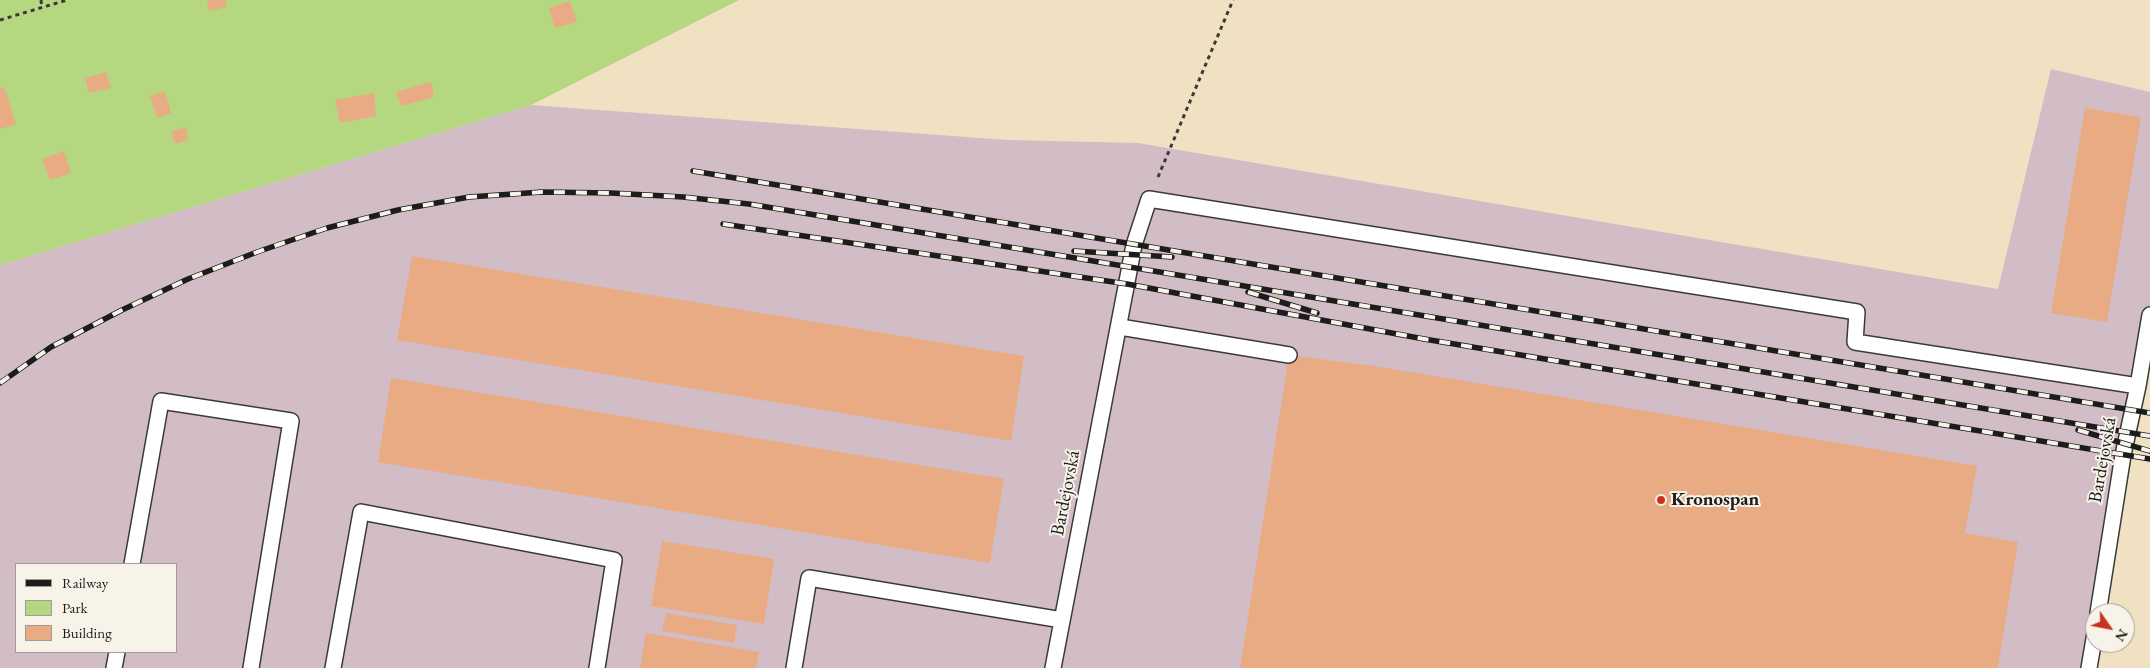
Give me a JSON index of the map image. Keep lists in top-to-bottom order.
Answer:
{
  "streets": {
    "lane": ["Bardejovská"]
  },
  "places": ["Kronospan"],
  "legend": ["Railway", "Park", "Building"],
  "north": "bottom right"
}
